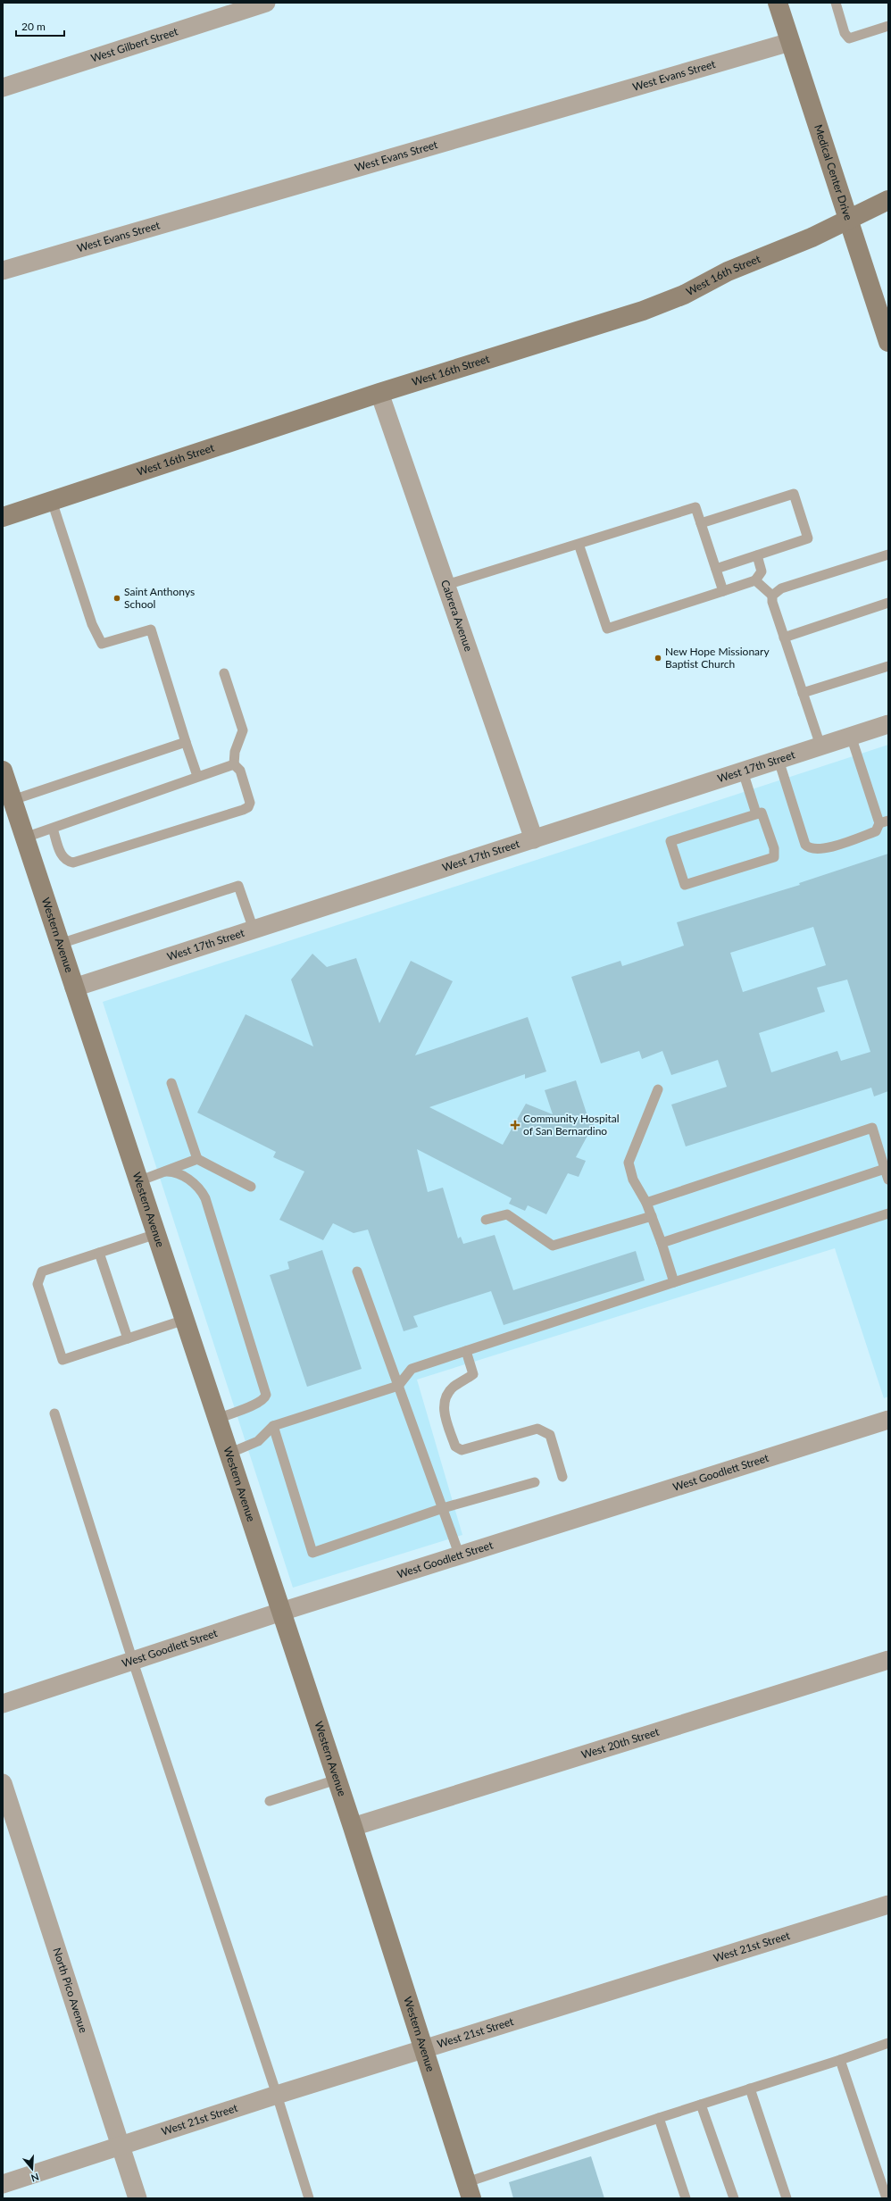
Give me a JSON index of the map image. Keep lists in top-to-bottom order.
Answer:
{
  "streets": {
    "street": [
      "West Gilbert Street",
      "West Evans Street",
      "Medical Center Drive",
      "West 16th Street",
      "Cabrera Avenue",
      "West 17th Street",
      "Western Avenue",
      "West Goodlett Street",
      "West 20th Street",
      "West 21st Street",
      "North Pico Avenue"
    ]
  },
  "crossings": [
    ["West Evans Street", "Medical Center Drive"],
    ["Medical Center Drive", "West 16th Street"],
    ["West 16th Street", "Cabrera Avenue"],
    ["Cabrera Avenue", "West 17th Street"],
    ["West 17th Street", "Western Avenue"],
    ["Western Avenue", "West Goodlett Street"],
    ["Western Avenue", "West 20th Street"],
    ["Western Avenue", "West 21st Street"],
    ["West 21st Street", "North Pico Avenue"]
  ],
  "places": {
    "other": ["Saint Anthonys School", "New Hope Missionary Baptist Church"],
    "health": ["Community Hospital of San Bernardino"]
  },
  "scale_bar": "20 m",
  "north": "bottom"
}
